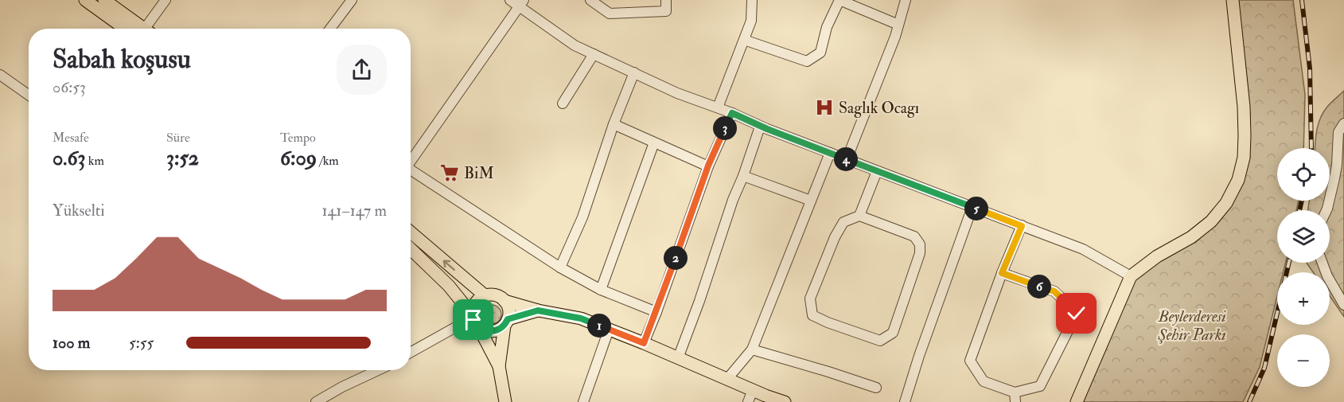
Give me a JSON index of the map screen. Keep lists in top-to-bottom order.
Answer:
{
  "parks": ["Beylerderesi Şehir Parkı"],
  "places": {
    "hospital": ["Saglık Ocagı"],
    "supermarket": ["BiM"]
  },
  "page": {
    "heading": ["Sabah koşusu", "06:53"],
    "stats": [
      ["Mesafe", "0.63 km"],
      ["Süre", "3:52"],
      ["Tempo", "6:09 /km"]
    ],
    "pins": [
      "3",
      "4",
      "5",
      "2",
      "6",
      "1"
    ],
    "map_buttons": ["+", "−"],
    "chart": ["Yükselti", "141–147 m"],
    "list": [
      {
        "name": "100 m",
        "note": "5:55"
      }
    ]
  }
}
